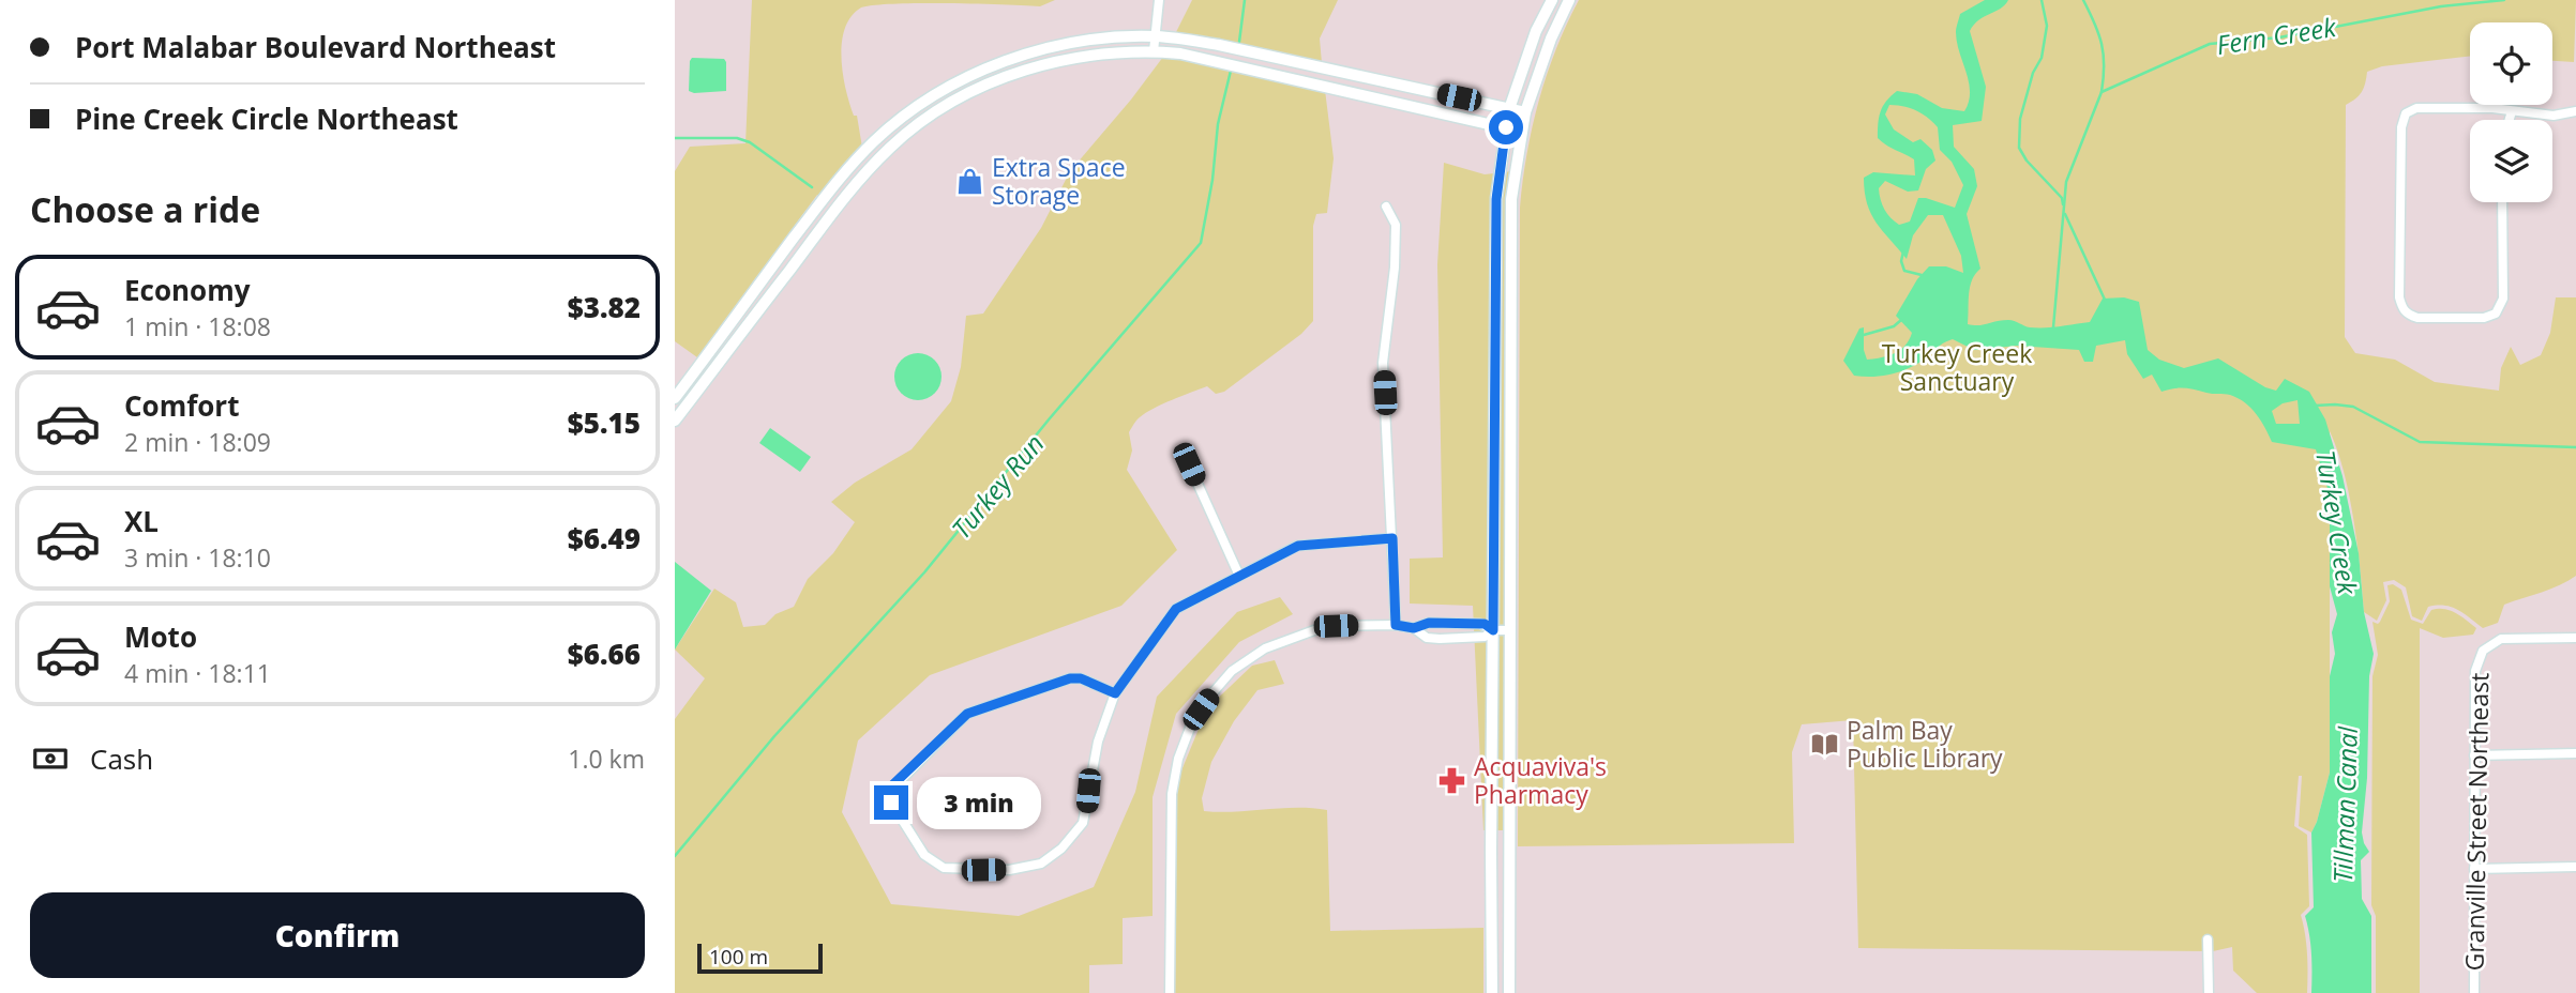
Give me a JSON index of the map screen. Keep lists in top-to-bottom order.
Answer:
{
  "streets": {
    "street": ["Granville Street Northeast"]
  },
  "water": [
    "Fern Creek",
    "Turkey Run",
    "Turkey Creek",
    "Tillman Canal"
  ],
  "parks": ["Turkey Creek Sanctuary"],
  "places": {
    "shop": ["Extra Space Storage"],
    "library": ["Palm Bay Public Library"],
    "pharmacy": ["Acquaviva's Pharmacy"]
  },
  "scale_bar": "100 m",
  "page": {
    "banner": ["Port Malabar Boulevard Northeast", "Pine Creek Circle Northeast"],
    "heading": "Choose a ride",
    "list": [
      {
        "name": "Economy",
        "note": "1 min · 18:08",
        "value": "$3.82"
      },
      {
        "name": "Comfort",
        "note": "2 min · 18:09",
        "value": "$5.15"
      },
      {
        "name": "XL",
        "note": "3 min · 18:10",
        "value": "$6.49"
      },
      {
        "name": "Moto",
        "note": "4 min · 18:11",
        "value": "$6.66"
      }
    ],
    "pay": ["Cash", "1.0 km"],
    "bubble": "3 min",
    "buttons": "Confirm",
    "scale": "100 m"
  }
}
